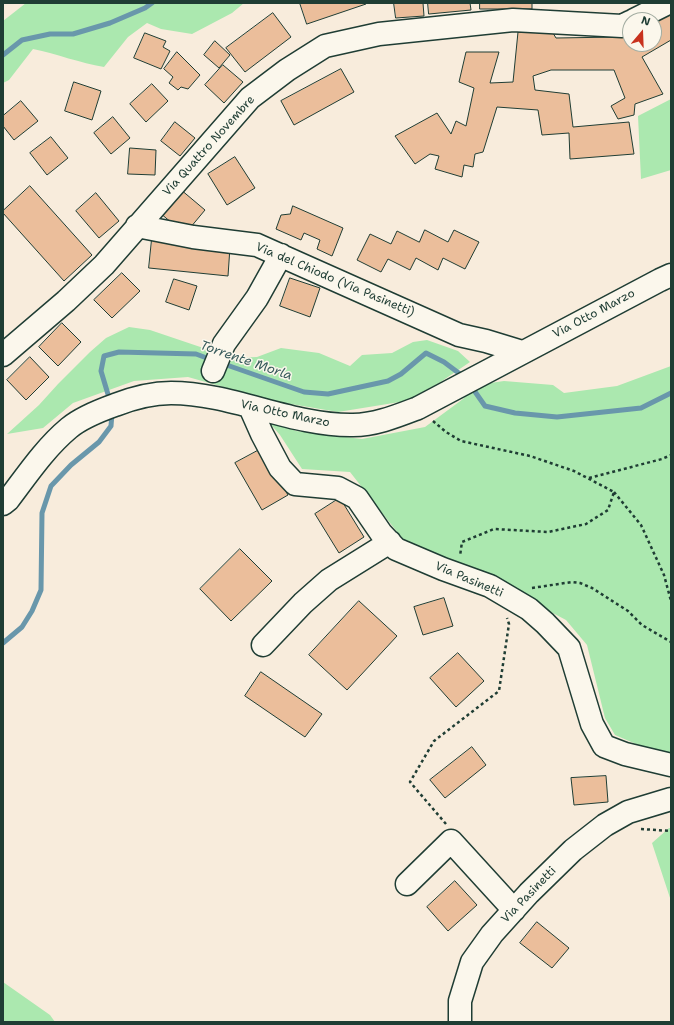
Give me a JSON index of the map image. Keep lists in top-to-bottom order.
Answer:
{
  "streets": {
    "street": [
      "Via Quattro Novembre",
      "Via del Chiodo (Via Pasinetti)",
      "Via Otto Marzo",
      "Via Pasinetti"
    ]
  },
  "crossings": [
    ["Via Quattro Novembre", "Via del Chiodo (Via Pasinetti)"],
    ["Via Otto Marzo", "Via Pasinetti"]
  ],
  "water": ["Torrente Morla"],
  "north": "top"
}
